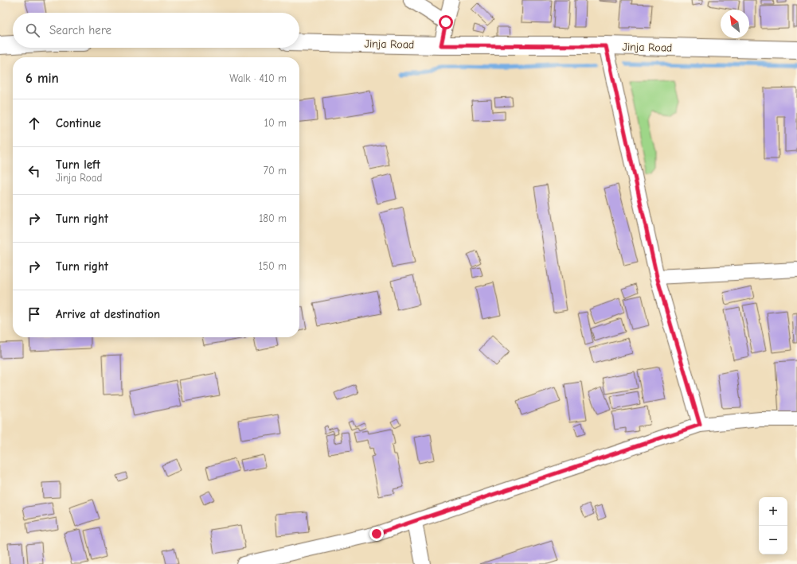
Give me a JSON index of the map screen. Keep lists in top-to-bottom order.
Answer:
{
  "streets": {
    "main road": ["Jinja Road"]
  },
  "north": "top left",
  "page": {
    "search": "Search here",
    "heading": ["6 min", "Walk · 410 m"],
    "list": [
      ["Continue", "10 m"],
      ["Turn left", "Jinja Road", "70 m"],
      ["Turn right", "180 m"],
      ["Turn right", "150 m"],
      "Arrive at destination"
    ],
    "map_buttons": ["+", "−"]
  }
}
